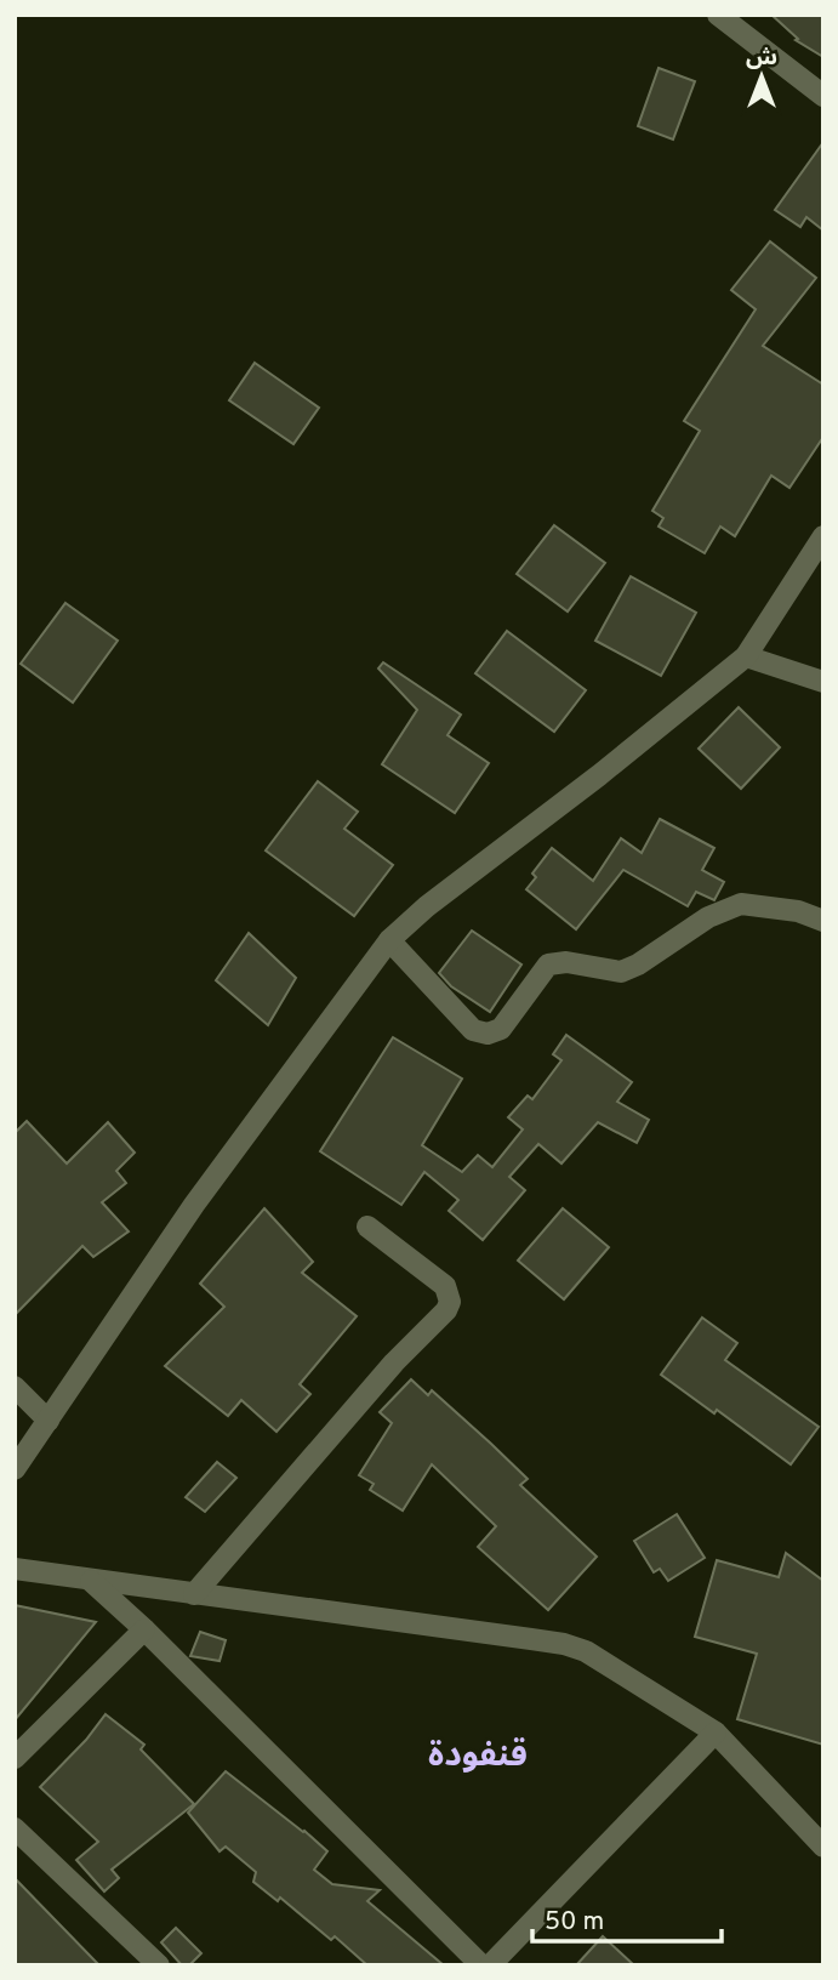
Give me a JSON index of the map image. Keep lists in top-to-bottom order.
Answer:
{
  "districts": ["قنفودة"],
  "scale_bar": "50 m",
  "north": "top"
}
